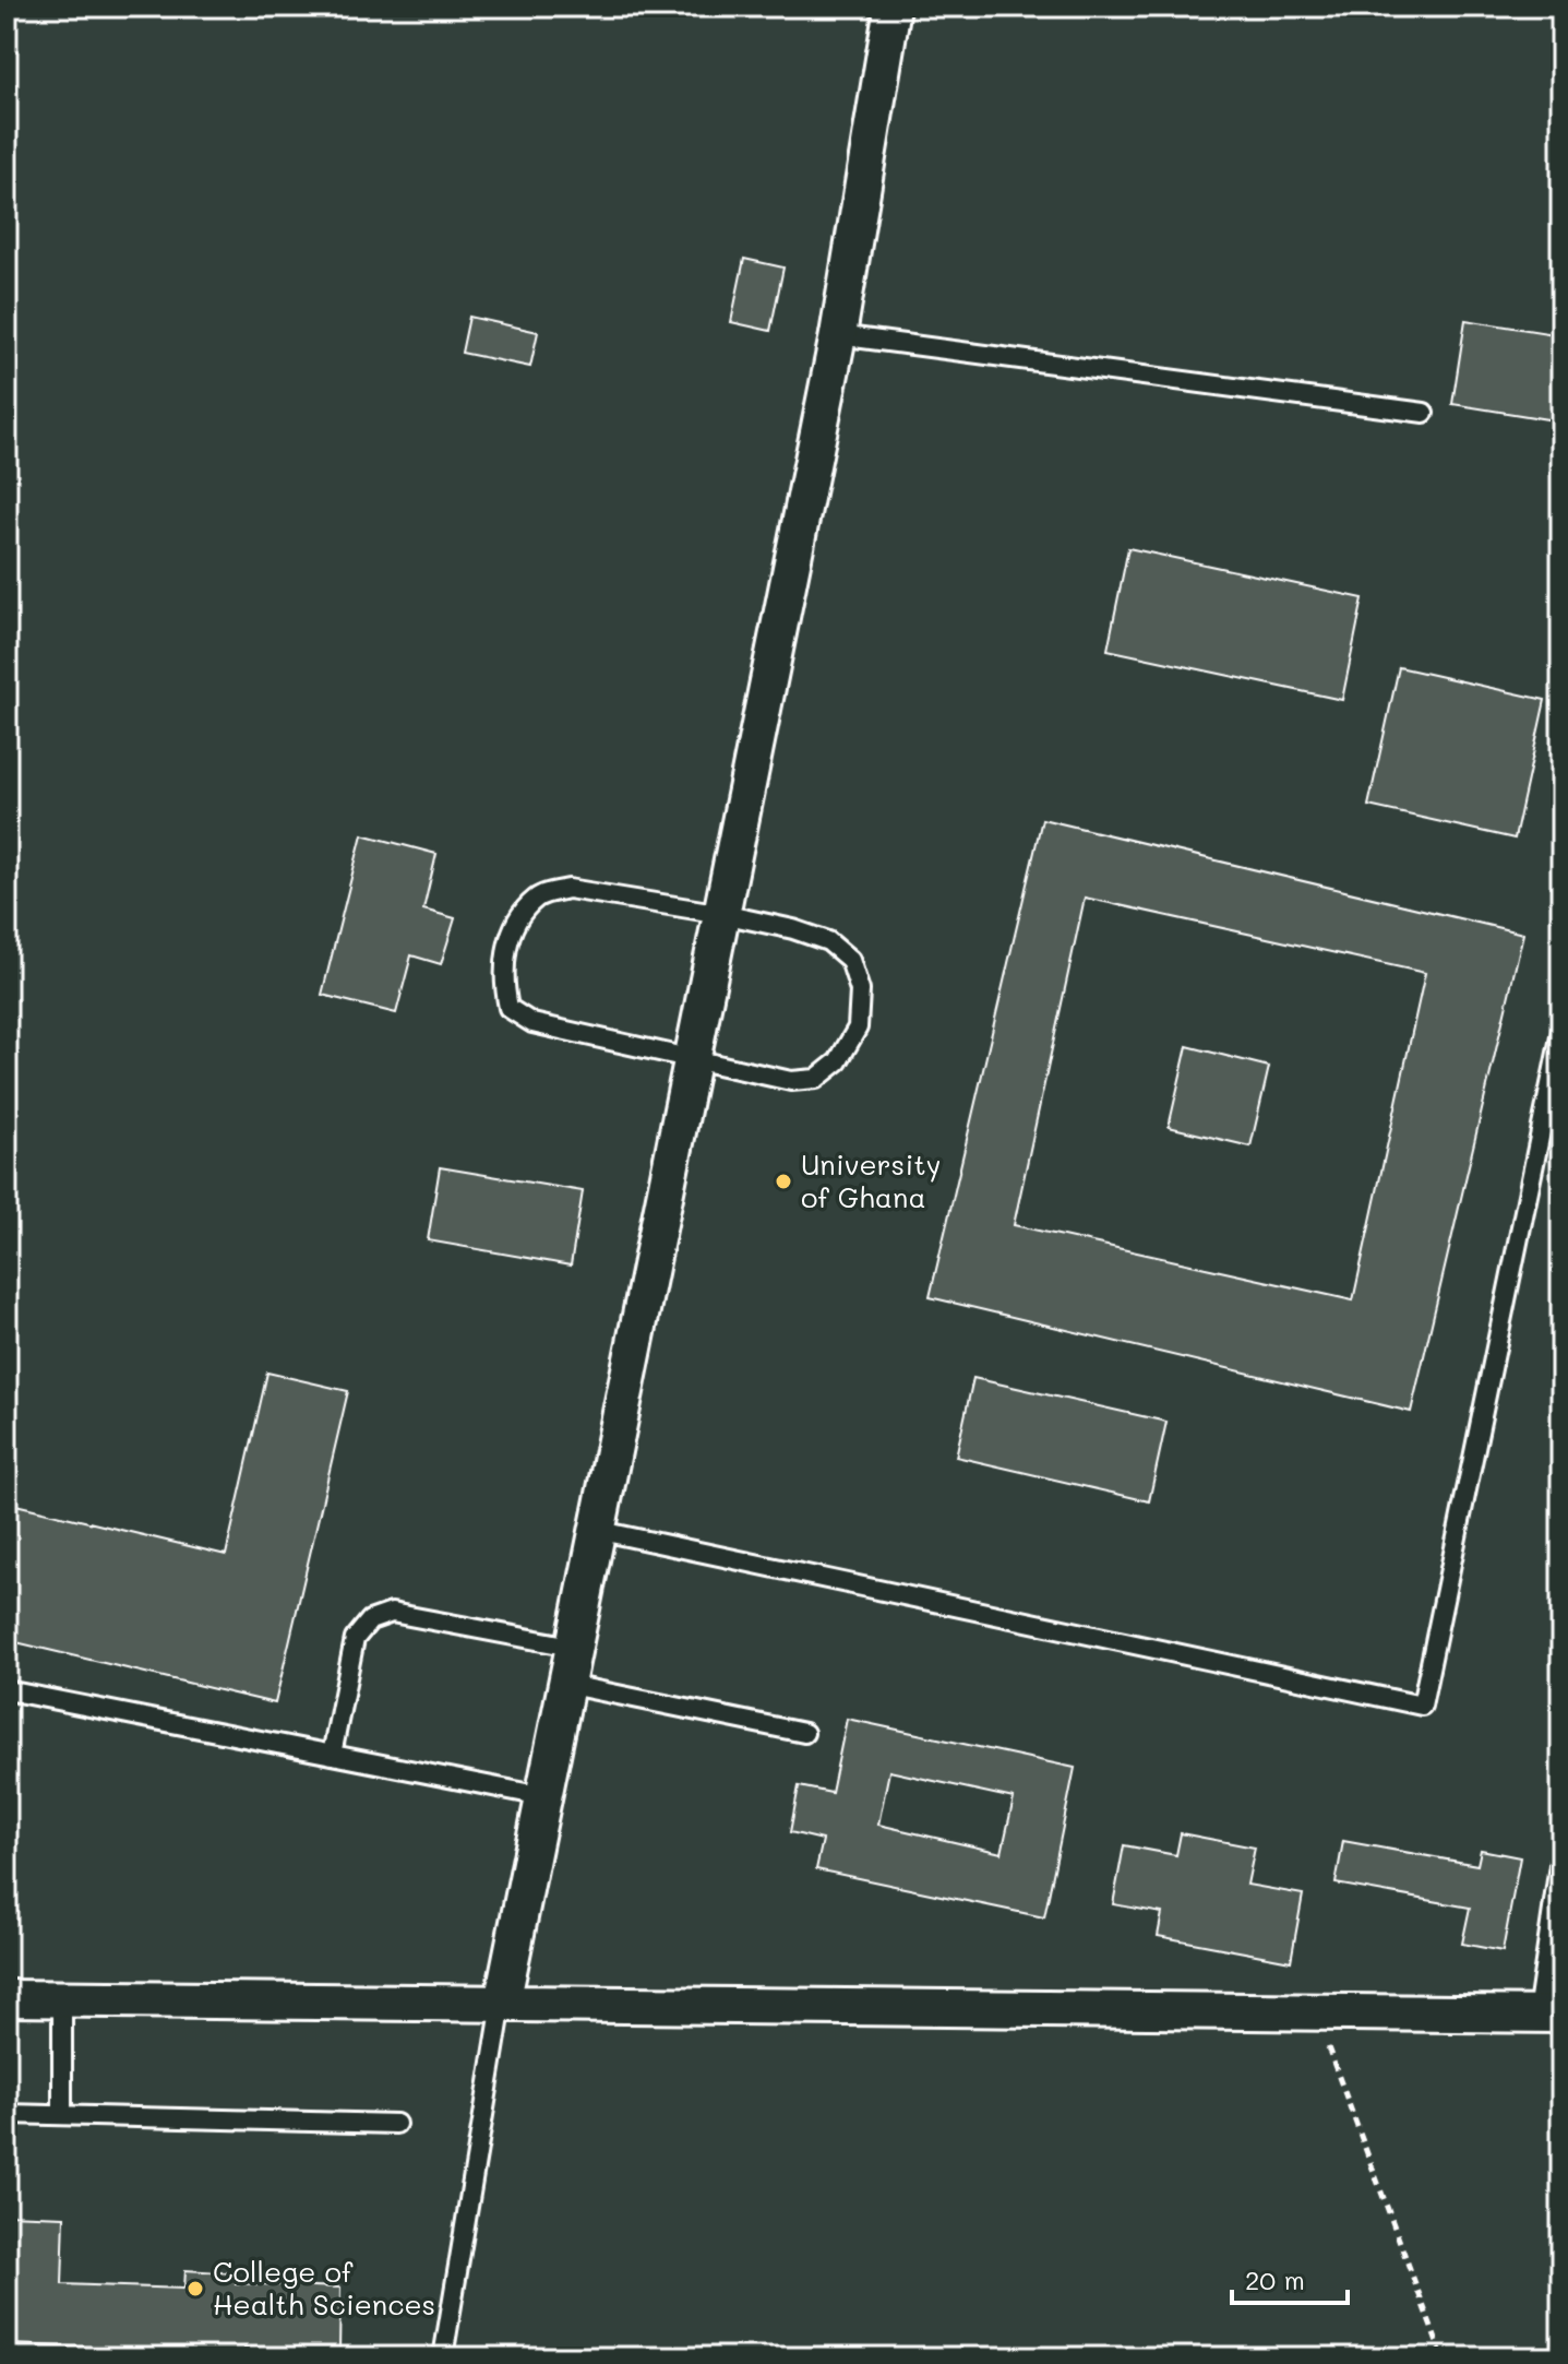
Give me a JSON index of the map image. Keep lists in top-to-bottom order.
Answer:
{
  "places": ["University of Ghana", "College of Health Sciences"],
  "scale_bar": "20 m"
}
